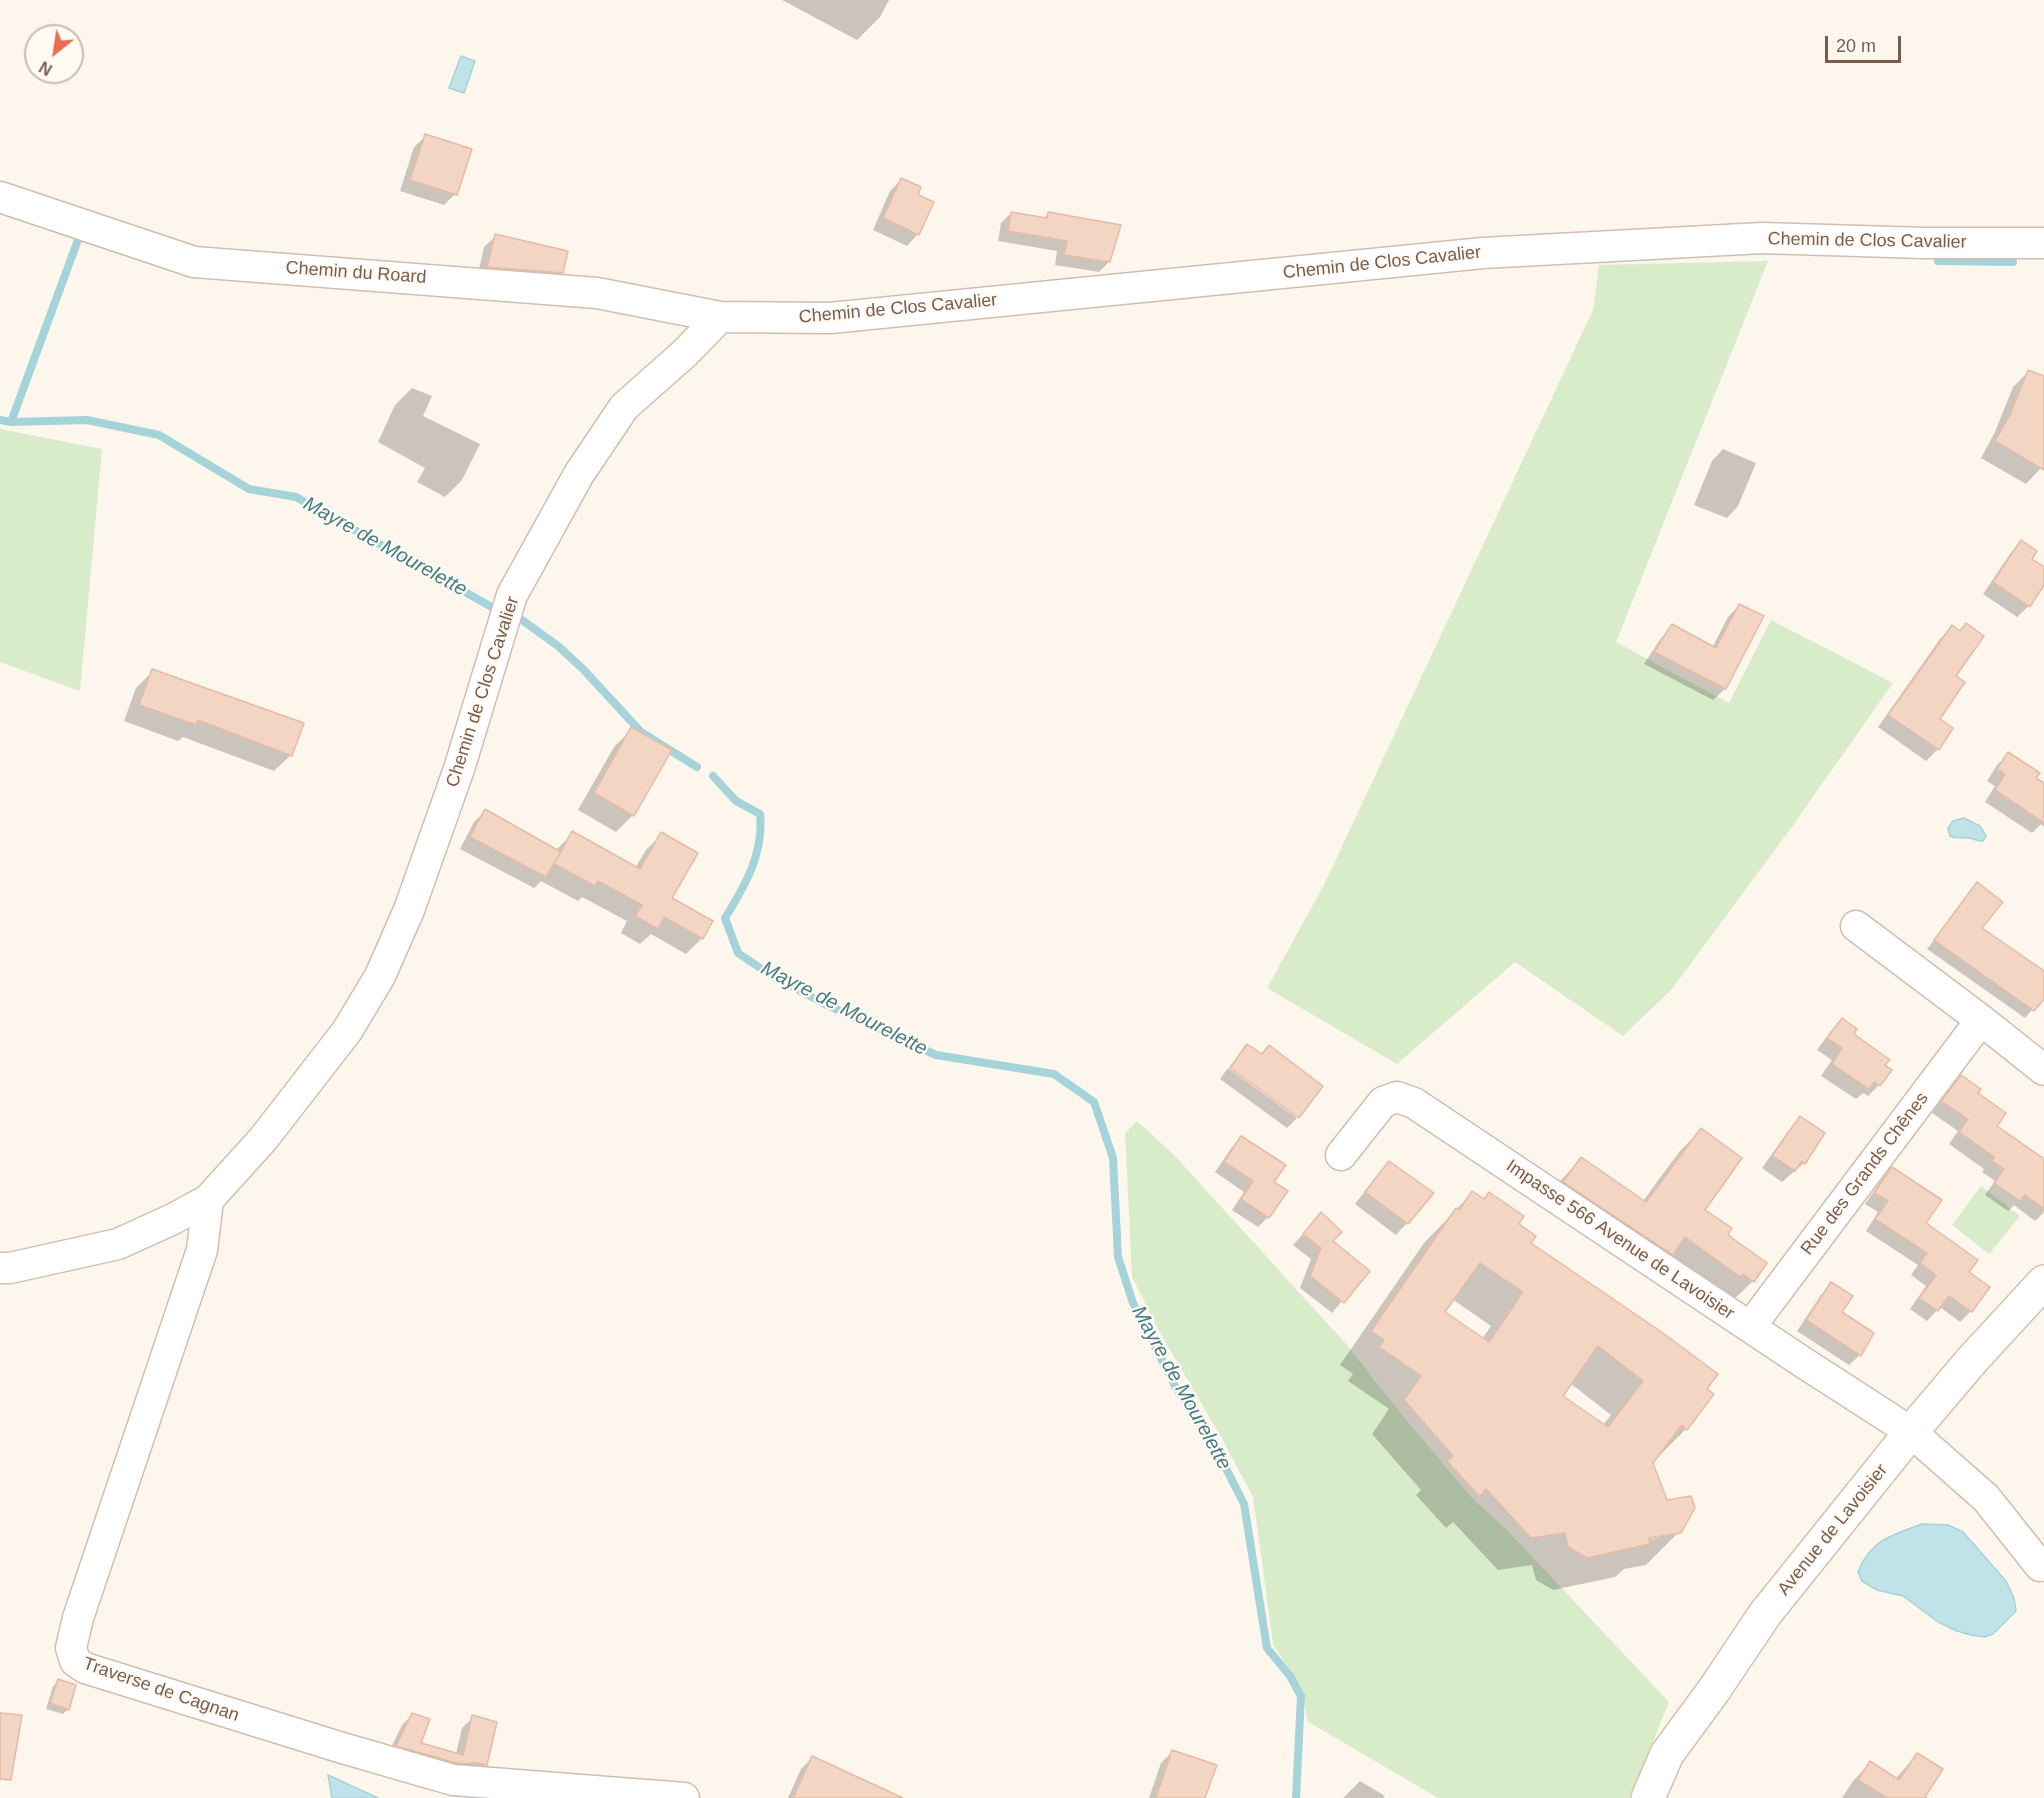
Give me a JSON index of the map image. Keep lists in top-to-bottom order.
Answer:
{
  "streets": {
    "street": [
      "Chemin de Clos Cavalier",
      "Chemin du Roard",
      "Rue des Grands Chênes",
      "Impasse 566 Avenue de Lavoisier",
      "Avenue de Lavoisier",
      "Traverse de Cagnan"
    ]
  },
  "crossings": [
    ["Chemin de Clos Cavalier", "Chemin du Roard"],
    ["Chemin de Clos Cavalier", "Traverse de Cagnan"],
    ["Rue des Grands Chênes", "Impasse 566 Avenue de Lavoisier"],
    ["Impasse 566 Avenue de Lavoisier", "Avenue de Lavoisier"]
  ],
  "water": ["Mayre de Mourelette"],
  "scale_bar": "20 m",
  "north": "bottom left"
}
